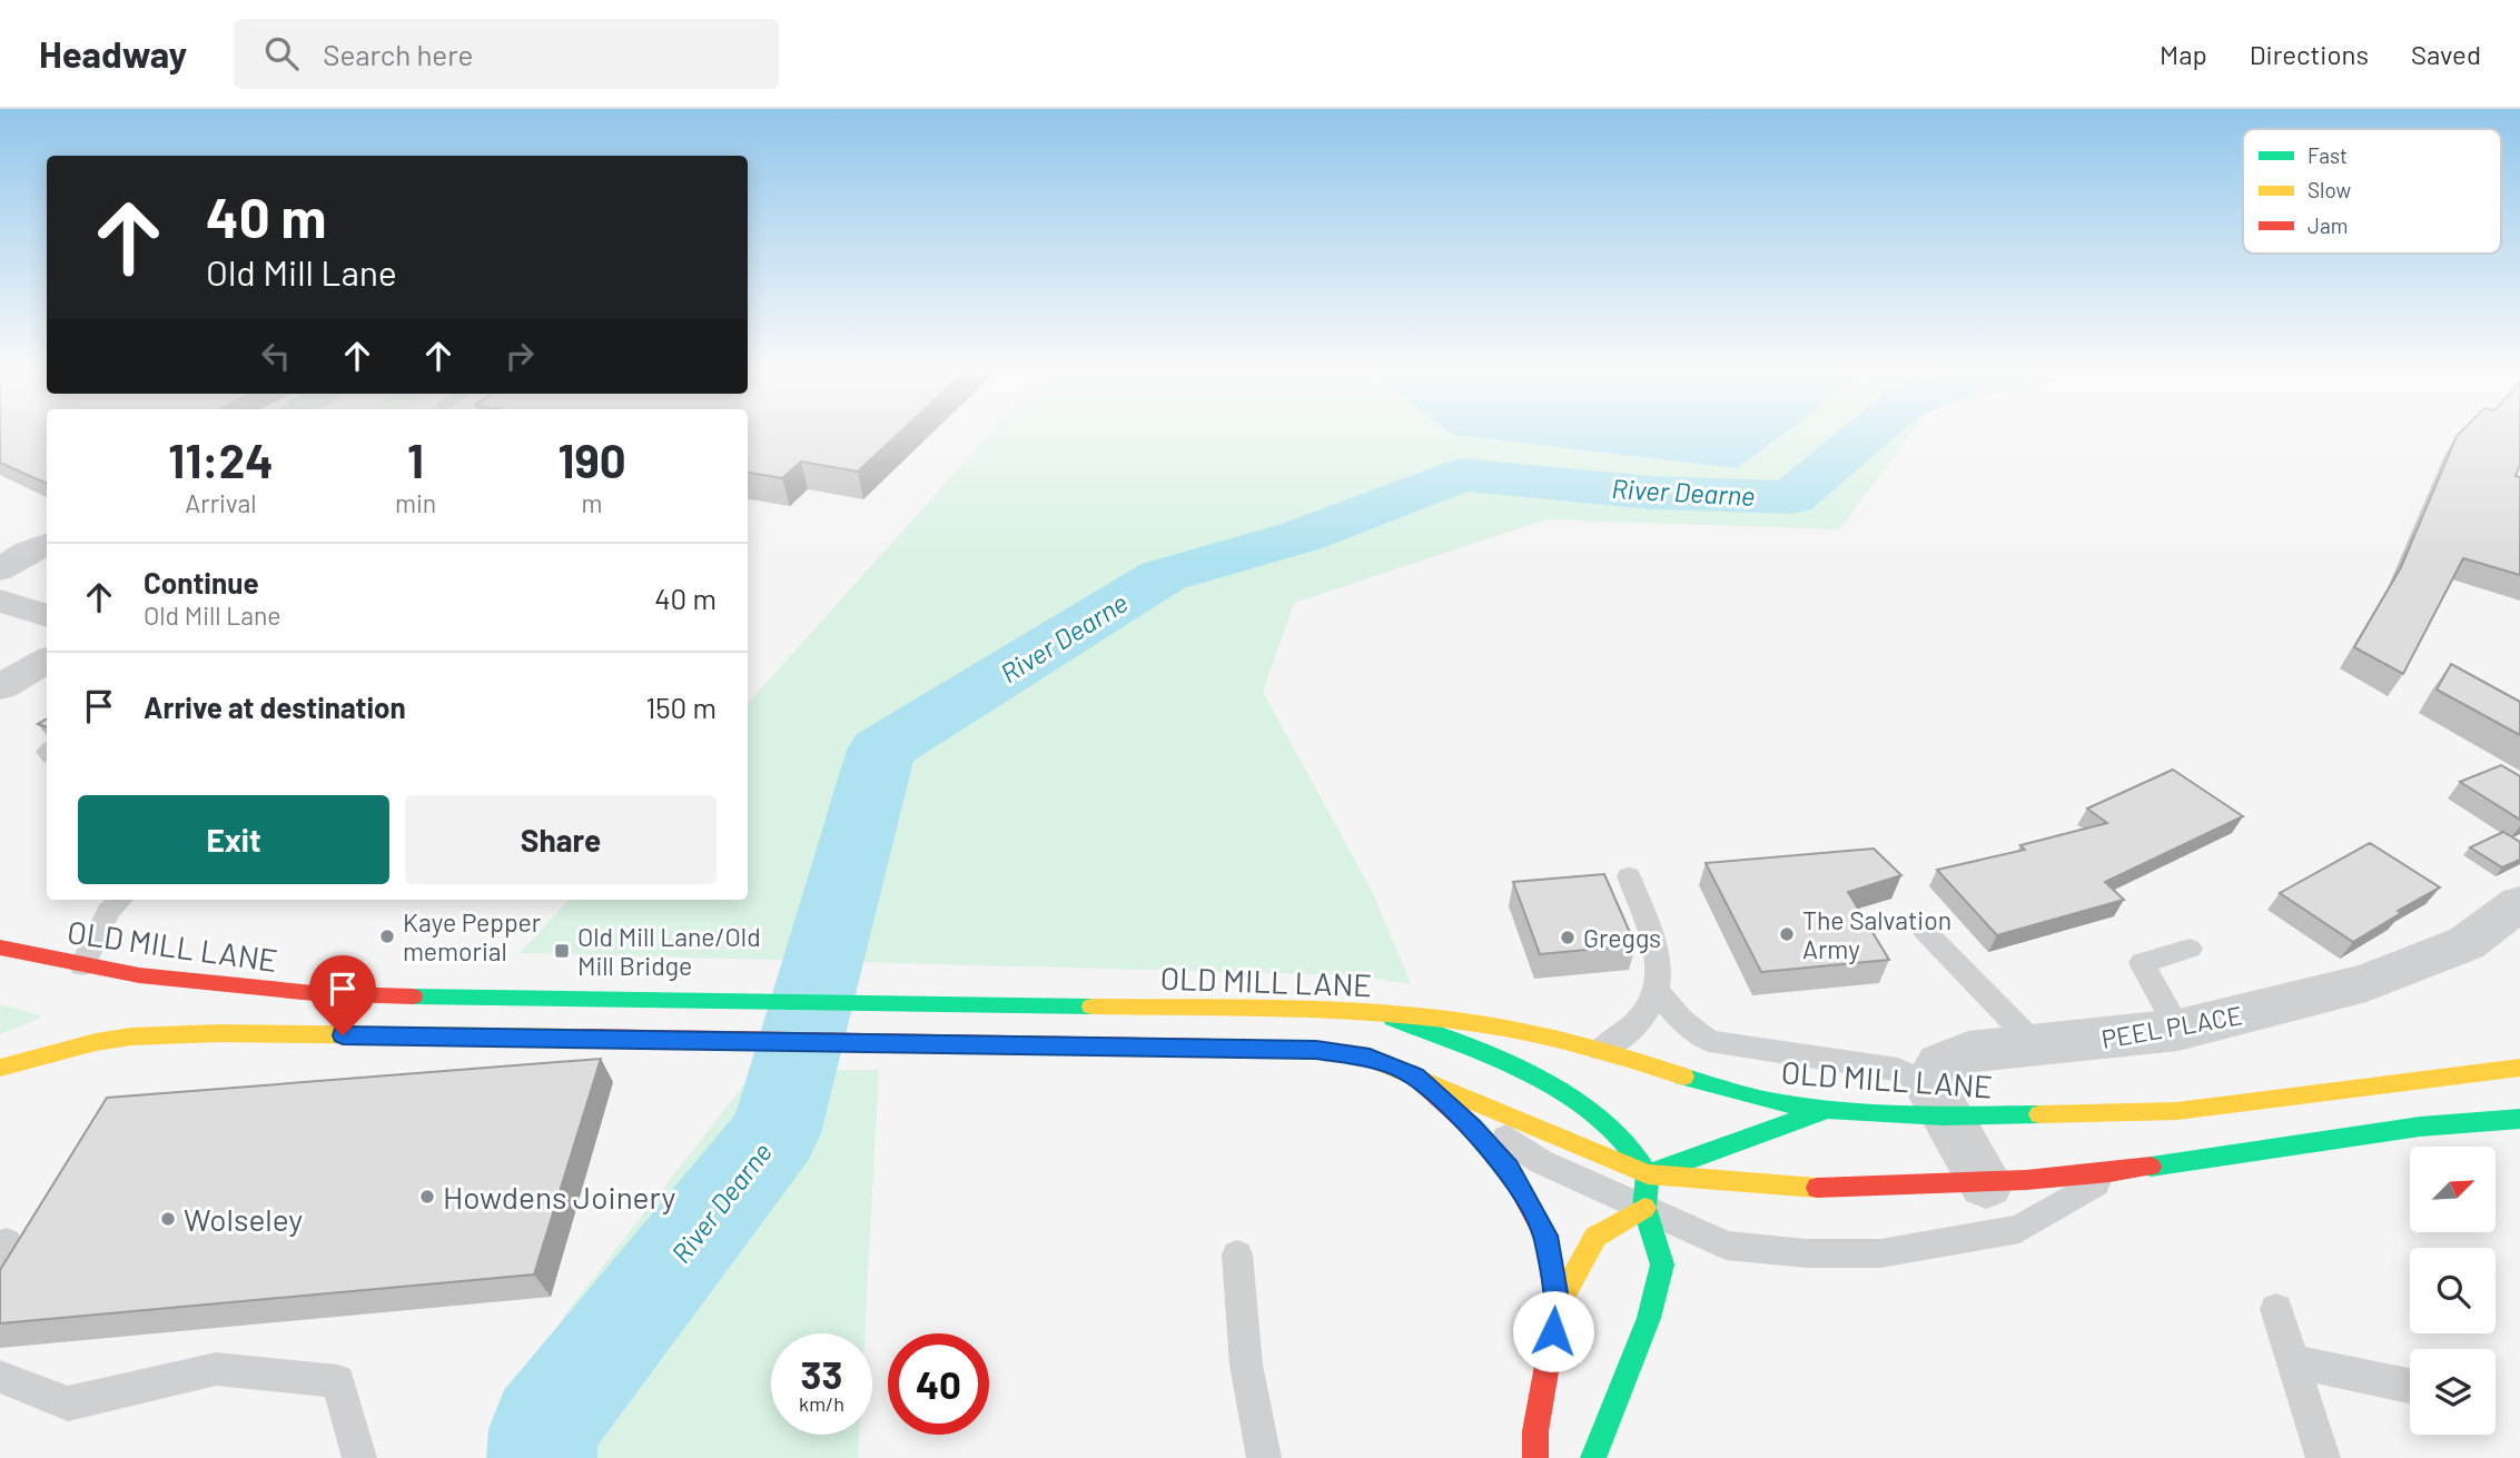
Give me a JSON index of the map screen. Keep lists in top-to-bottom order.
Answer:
{
  "streets": {
    "main road": ["OLD MILL LANE"],
    "street": ["PEEL PLACE"]
  },
  "crossings": [
    ["OLD MILL LANE", "PEEL PLACE"]
  ],
  "water": ["River Dearne"],
  "places": {
    "other": [
      "The Salvation Army",
      "Kaye Pepper memorial",
      "Greggs",
      "Howdens Joinery",
      "Wolseley"
    ],
    "transit": ["Old Mill Lane/Old Mill Bridge"]
  },
  "legend": ["Fast", "Slow", "Jam"],
  "north": "top right",
  "page": {
    "header": "Headway",
    "search": "Search here",
    "nav": ["Map", "Directions", "Saved"],
    "turn": ["40 m", "Old Mill Lane"],
    "eta": [
      "11:24",
      "Arrival",
      "1",
      "min",
      "190",
      "m"
    ],
    "list": [
      {
        "name": "Continue",
        "note": "Old Mill Lane",
        "value": "40 m"
      },
      {
        "name": "Arrive at destination",
        "value": "150 m"
      }
    ],
    "buttons": ["Exit", "Share"],
    "speed": "33 km/h",
    "limit": "40"
  }
}
